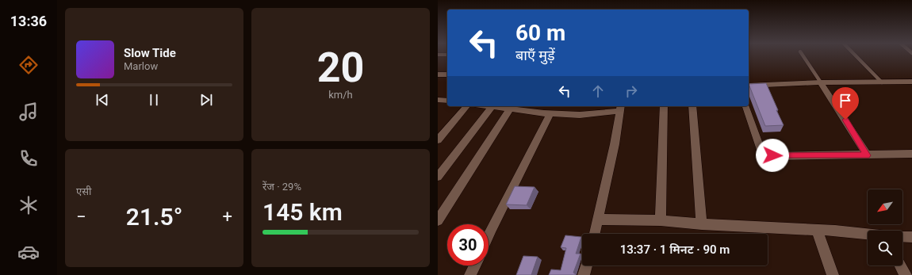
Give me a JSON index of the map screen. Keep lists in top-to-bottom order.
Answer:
{
  "north": "bottom left",
  "page": {
    "tabs": "13:36",
    "tile": [
      ["20", "km/h"],
      "एसी",
      ["रेंज · 29%", "145 km"]
    ],
    "turn": ["60 m", "बाएँ मुड़ें"],
    "song": ["Slow Tide", "Marlow"],
    "heat": ["−", "21.5°", "+"],
    "limit": "30",
    "trip": "13:37 · 1 मिनट · 90 m"
  }
}
